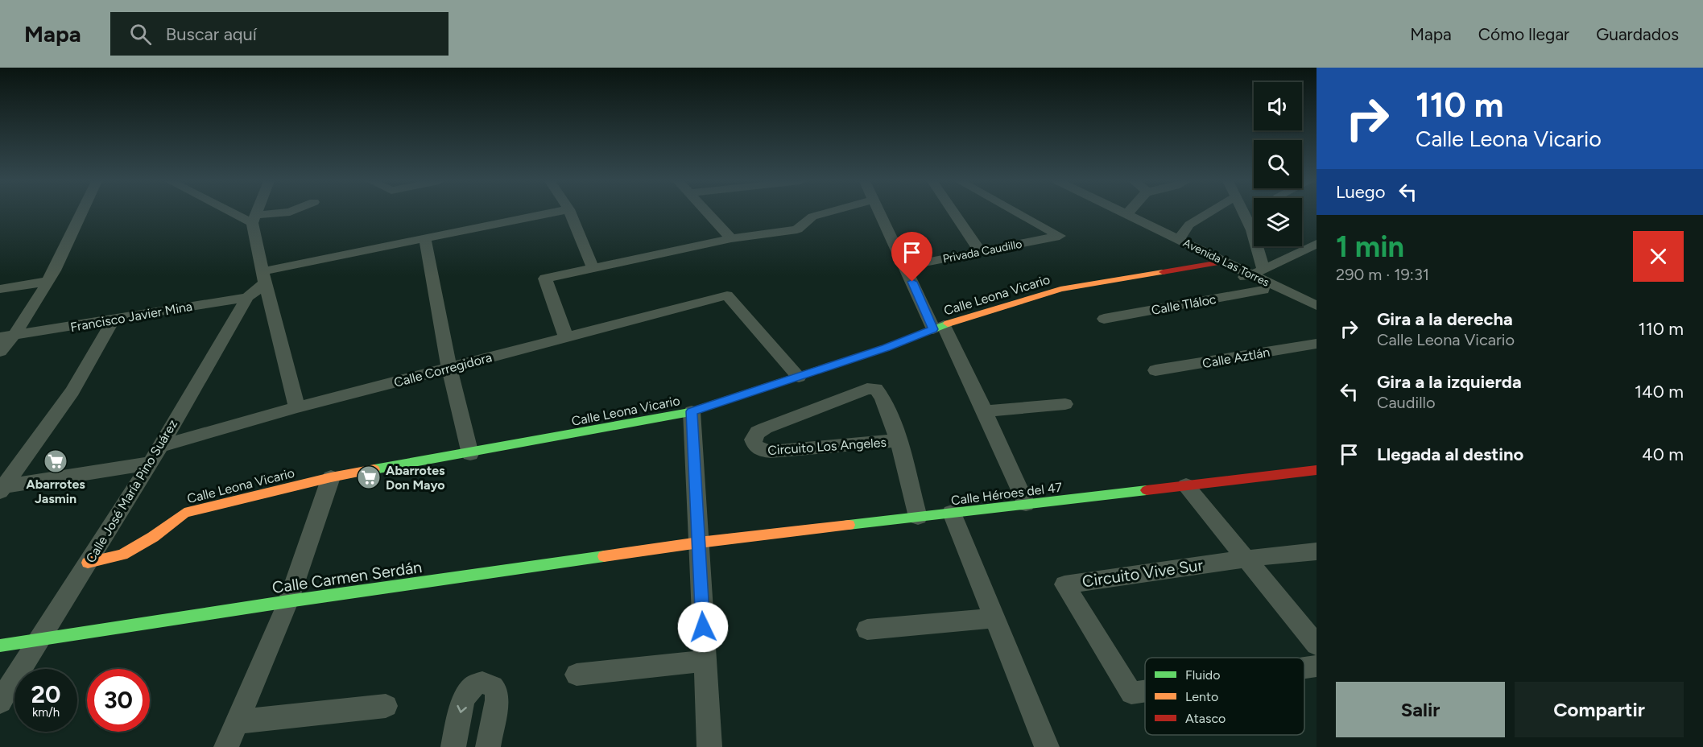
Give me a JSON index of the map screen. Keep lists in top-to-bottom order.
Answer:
{
  "streets": {
    "street": [
      "Privada Caudillo",
      "Avenida Las Torres",
      "Calle Leona Vicario",
      "Calle Tláloc",
      "Francisco Javier Mina",
      "Calle Aztlán",
      "Calle Corregidora",
      "Circuito Los Angeles",
      "Calle José María Pino Suárez",
      "Calle Héroes del 47",
      "Circuito Vive Sur",
      "Calle Carmen Serdán"
    ]
  },
  "crossings": [
    ["Avenida Las Torres", "Calle Leona Vicario"],
    ["Calle Leona Vicario", "Calle Corregidora"],
    ["Calle Leona Vicario", "Calle José María Pino Suárez"],
    ["Francisco Javier Mina", "Calle José María Pino Suárez"],
    ["Calle Corregidora", "Calle José María Pino Suárez"],
    ["Circuito Los Angeles", "Calle Héroes del 47"],
    ["Calle José María Pino Suárez", "Calle Carmen Serdán"],
    ["Calle Héroes del 47", "Calle Carmen Serdán"]
  ],
  "places": {
    "supermarket": ["Abarrotes Jasmin", "Abarrotes Don Mayo"]
  },
  "legend": ["Fluido", "Lento", "Atasco"],
  "page": {
    "header": "Mapa",
    "search": "Buscar aquí",
    "nav": ["Mapa", "Cómo llegar", "Guardados"],
    "turn": ["110 m", "Calle Leona Vicario"],
    "then": "Luego",
    "heading": ["1 min", "290 m · 19:31"],
    "list": [
      {
        "name": "Gira a la derecha",
        "note": "Calle Leona Vicario",
        "value": "110 m"
      },
      {
        "name": "Gira a la izquierda",
        "note": "Caudillo",
        "value": "140 m"
      },
      {
        "name": "Llegada al destino",
        "value": "40 m"
      }
    ],
    "speed": "20 km/h",
    "limit": "30",
    "buttons": ["Salir", "Compartir"]
  }
}
